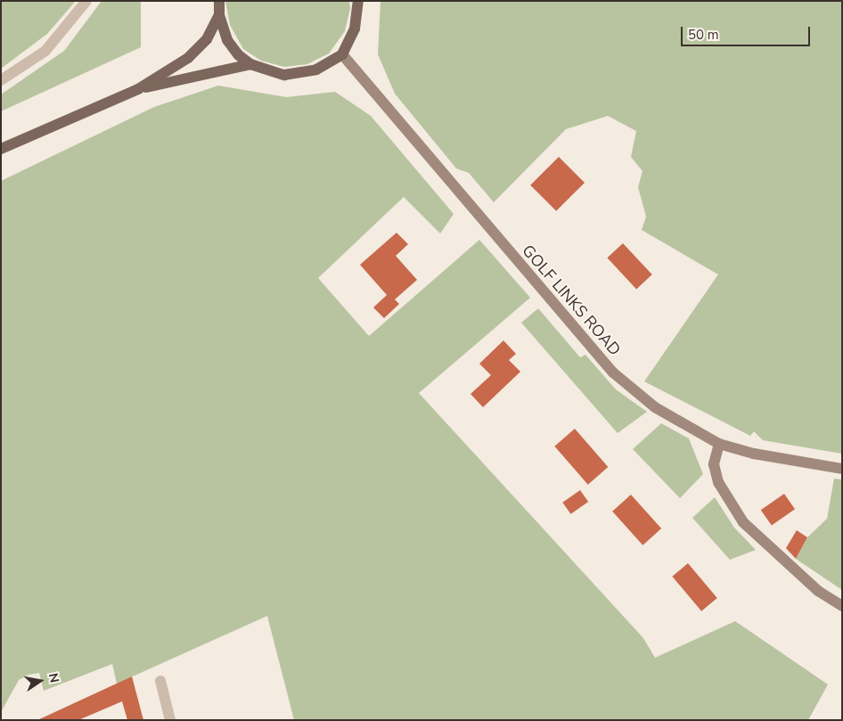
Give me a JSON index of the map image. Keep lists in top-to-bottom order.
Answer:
{
  "streets": {
    "main road": ["GOLF LINKS ROAD"]
  },
  "scale_bar": "50 m",
  "north": "right"
}
